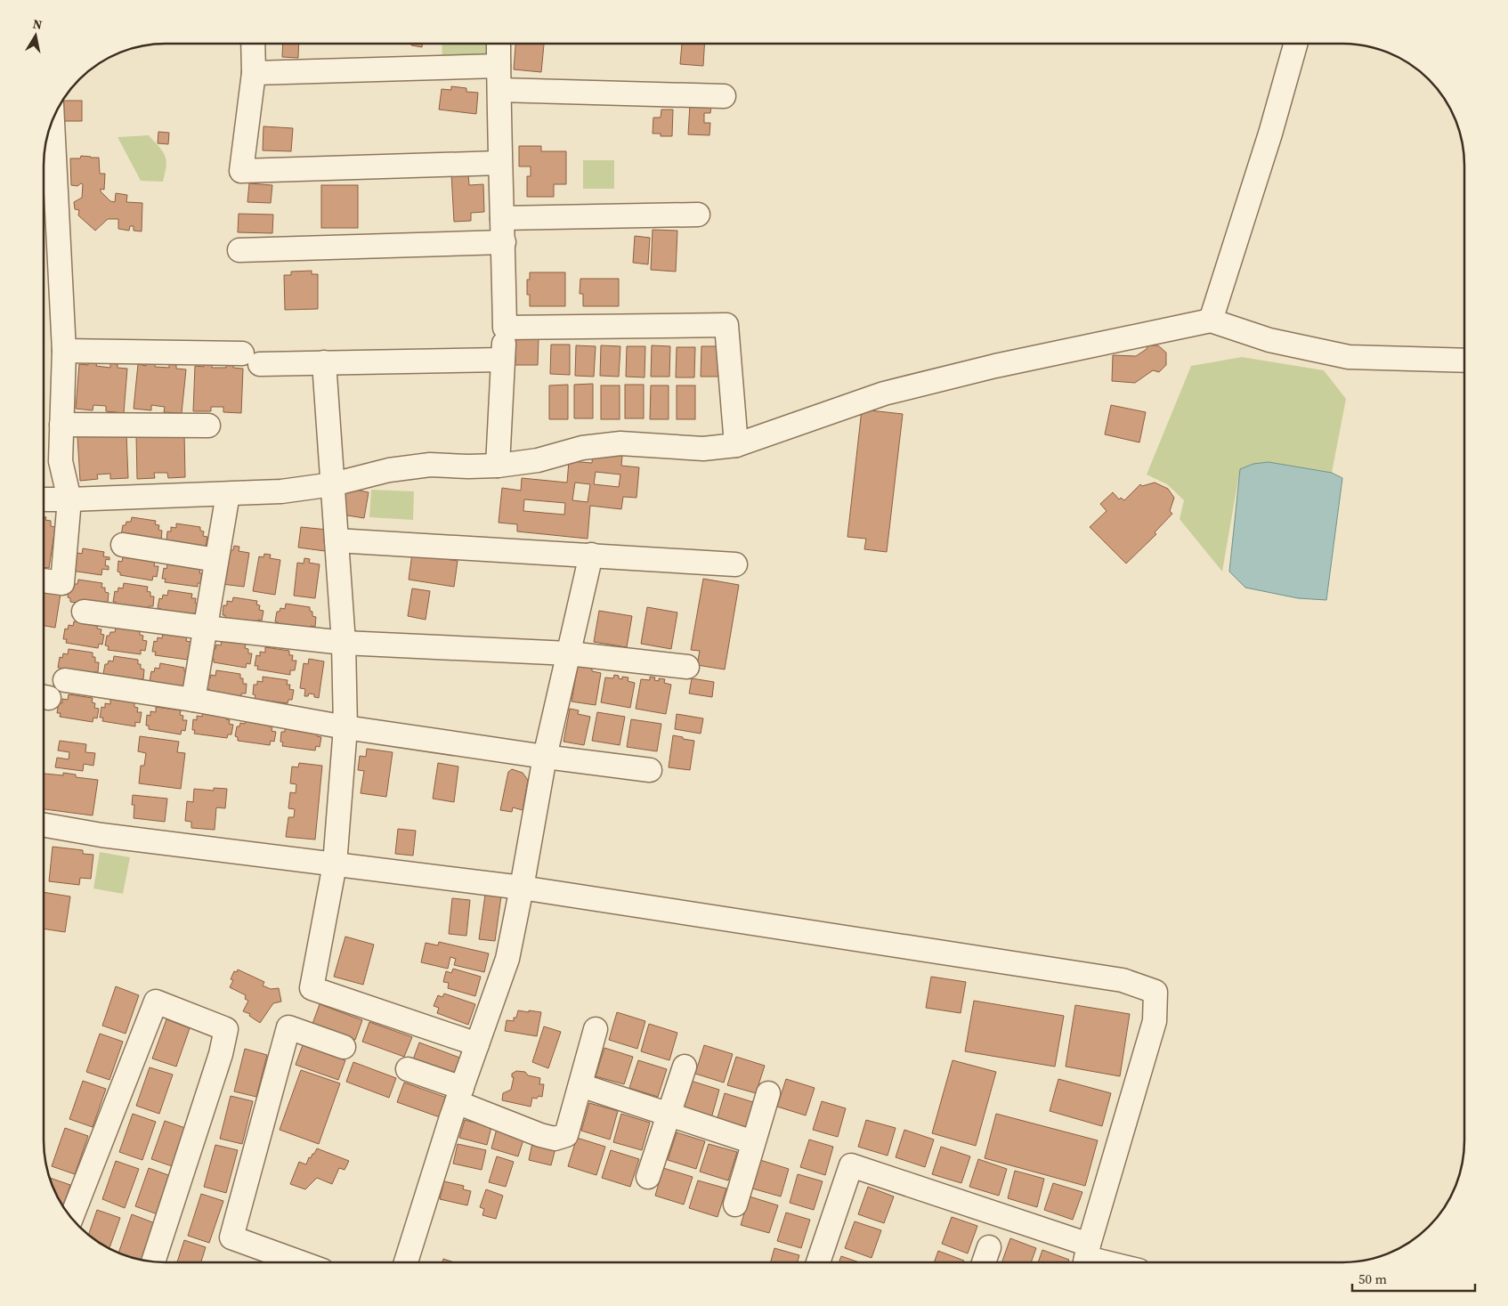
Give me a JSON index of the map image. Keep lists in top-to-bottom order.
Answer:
{
  "scale_bar": "50 m",
  "north": "top"
}
